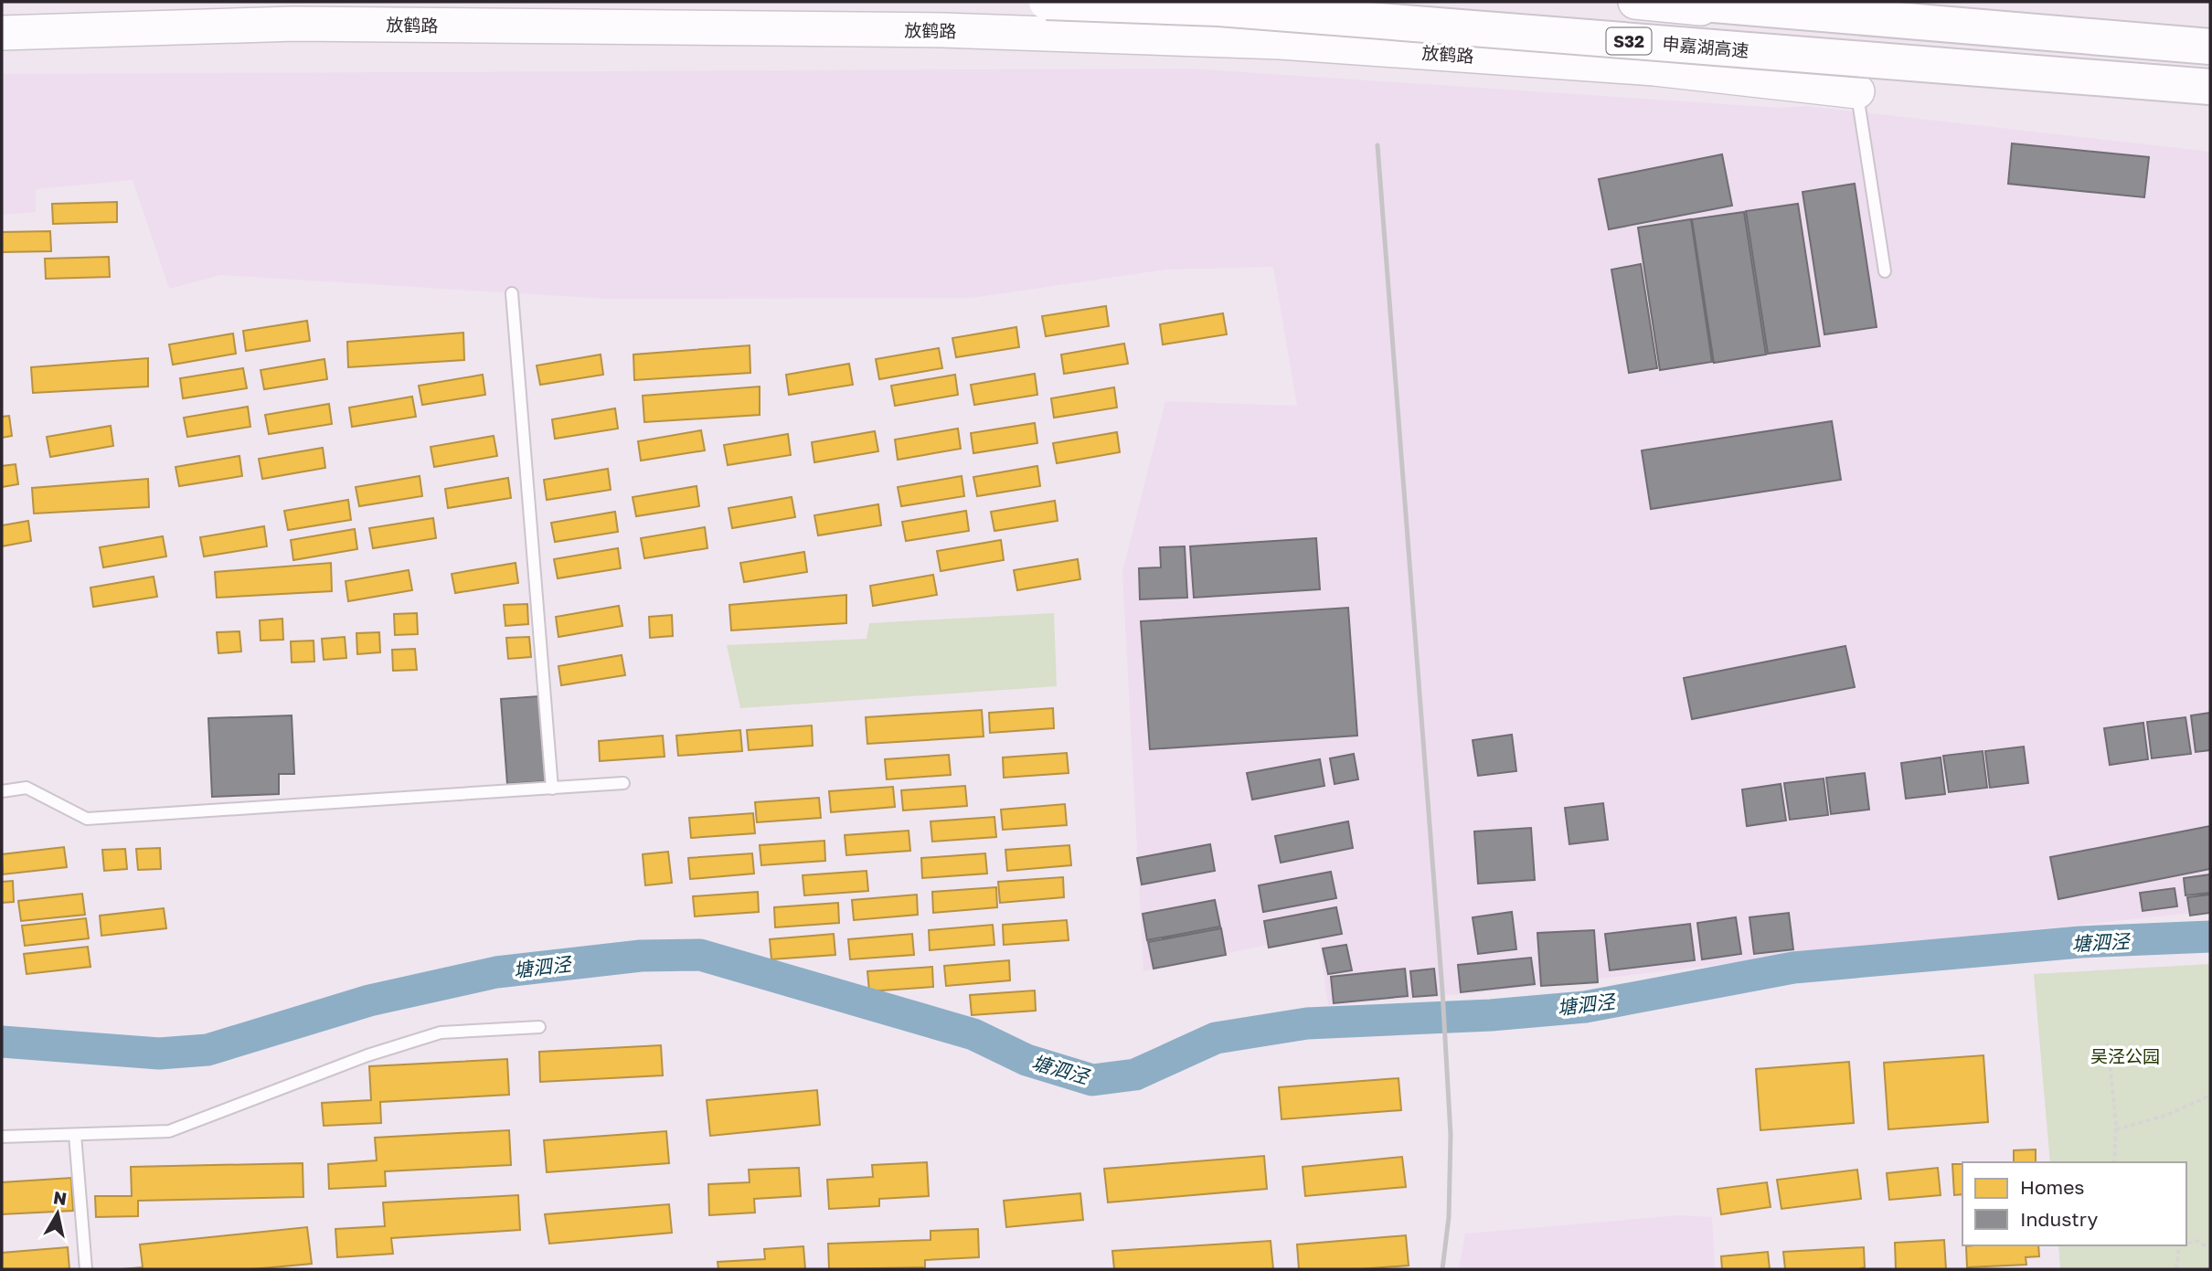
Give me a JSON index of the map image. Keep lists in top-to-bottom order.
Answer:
{
  "streets": {
    "highway": ["S32", "申嘉湖高速"],
    "main road": ["放鹤路"]
  },
  "water": ["塘泗泾"],
  "parks": ["吴泾公园"],
  "legend": ["Homes", "Industry"],
  "north": "top"
}
